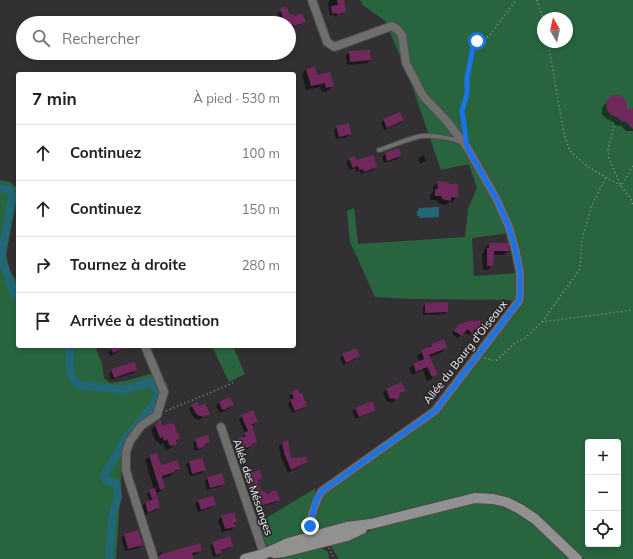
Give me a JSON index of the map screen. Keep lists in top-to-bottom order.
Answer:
{
  "streets": {
    "street": ["Allée du Bourg d'Oiseaux", "Allée des Mésanges"]
  },
  "north": "top",
  "page": {
    "search": "Rechercher",
    "heading": ["7 min", "À pied · 530 m"],
    "list": [
      ["Continuez", "100 m"],
      ["Continuez", "150 m"],
      ["Tournez à droite", "280 m"],
      "Arrivée à destination"
    ],
    "map_buttons": ["+", "−"]
  }
}
